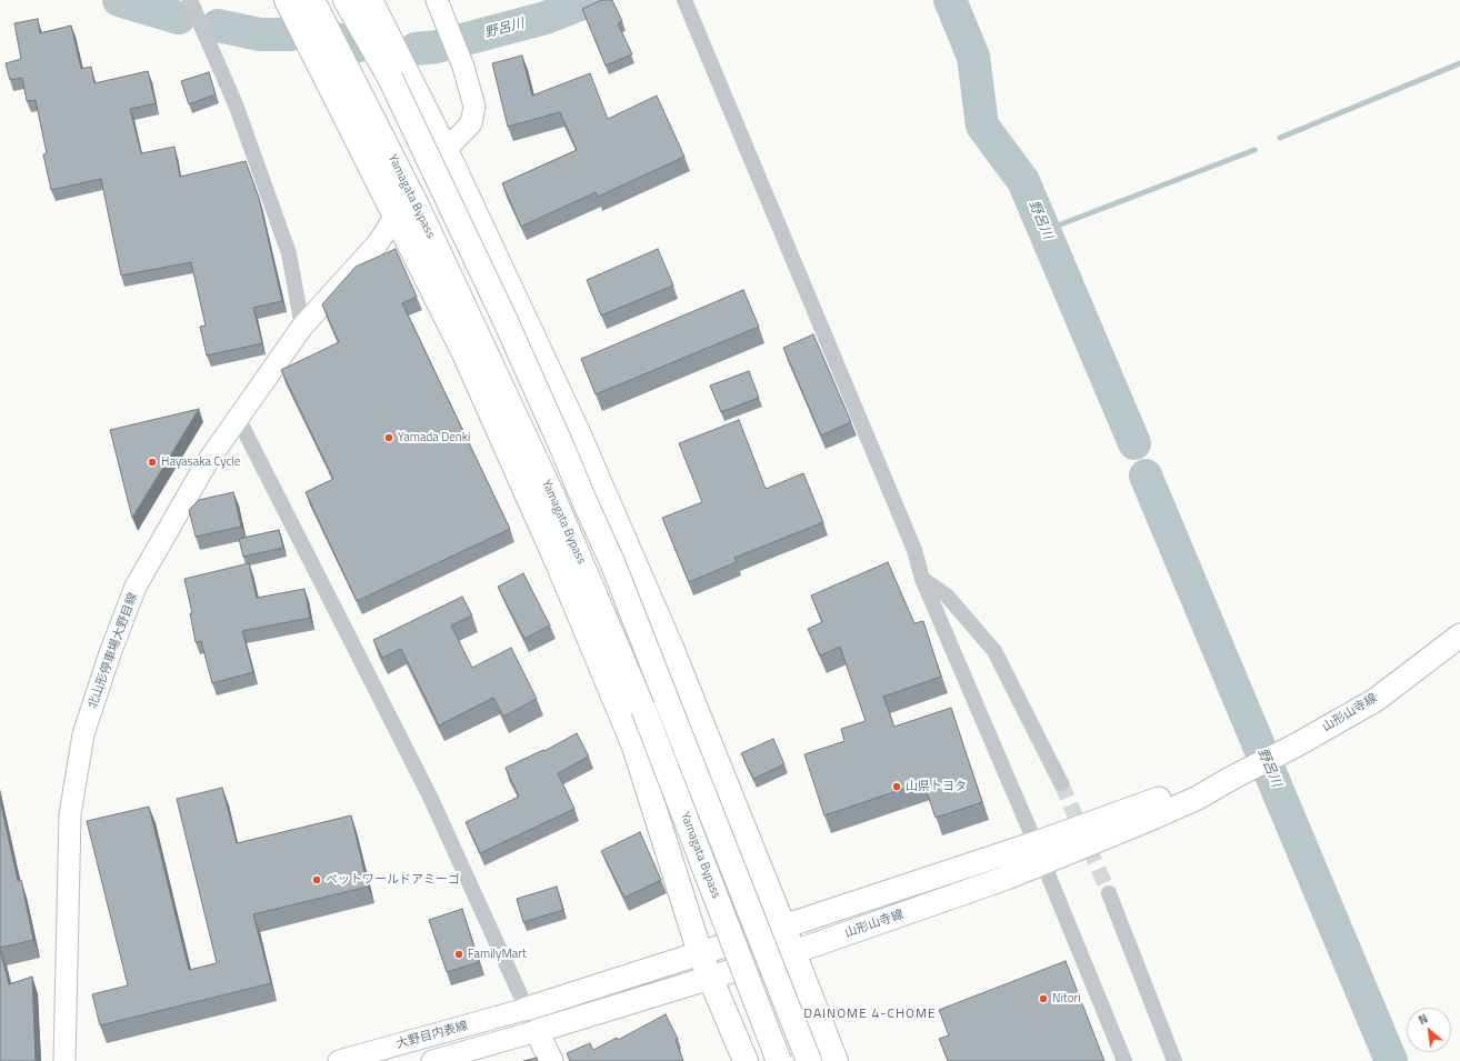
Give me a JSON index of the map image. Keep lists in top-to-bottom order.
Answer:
{
  "streets": {
    "highway": ["Yamagata Bypass"],
    "main road": ["北山形停車場大野目線", "山形山寺線", "大野目内表線"]
  },
  "crossings": [
    ["山形山寺線", "大野目内表線"]
  ],
  "districts": ["DAINOME 4-CHOME"],
  "water": ["野呂川"],
  "places": [
    "Yamada Denki",
    "Hayasaka Cycle",
    "山県トヨタ",
    "ペットワールドアミーゴ",
    "FamilyMart",
    "Nitori"
  ],
  "north": "top left"
}
